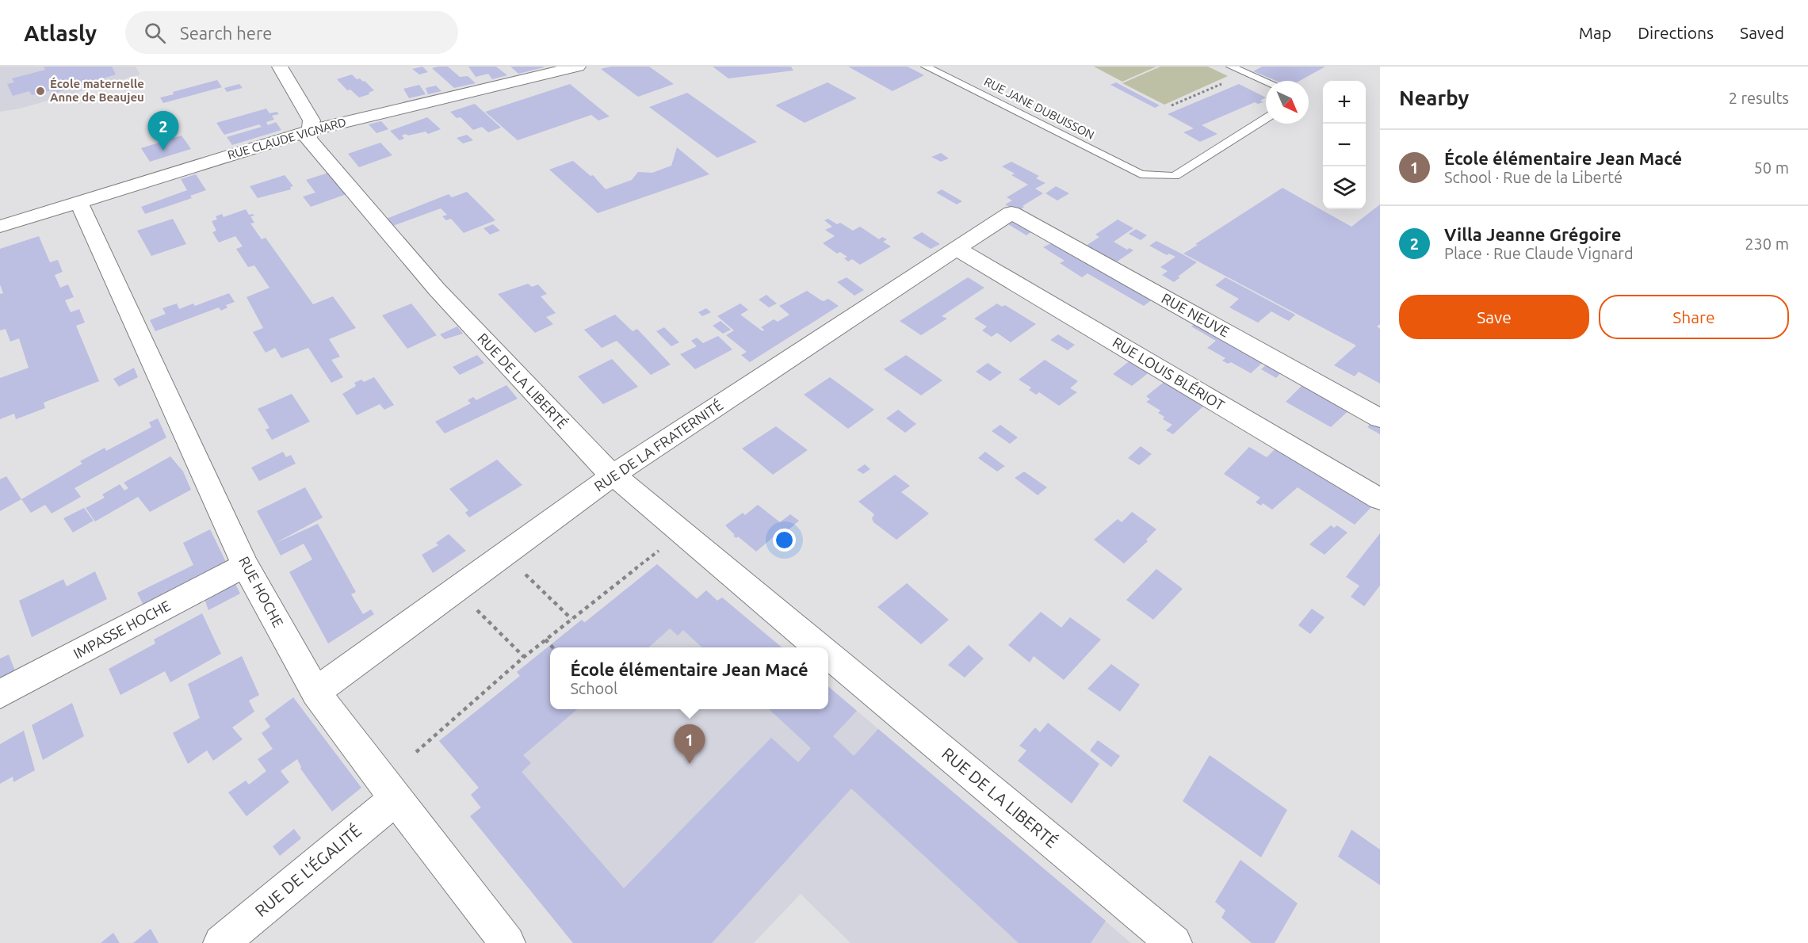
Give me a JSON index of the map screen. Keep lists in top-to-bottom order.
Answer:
{
  "streets": {
    "street": [
      "RUE CLAUDE VIGNARD",
      "RUE NEUVE",
      "RUE LOUIS BLÉRIOT",
      "RUE DE LA LIBERTÉ",
      "RUE DE LA FRATERNITÉ",
      "RUE HOCHE",
      "IMPASSE HOCHE",
      "RUE DE L'ÉGALITÉ"
    ],
    "lane": ["RUE JANE DUBUISSON"]
  },
  "crossings": [
    ["RUE CLAUDE VIGNARD", "RUE DE LA LIBERTÉ"],
    ["RUE CLAUDE VIGNARD", "RUE HOCHE"],
    ["RUE NEUVE", "RUE DE LA FRATERNITÉ"],
    ["RUE LOUIS BLÉRIOT", "RUE DE LA FRATERNITÉ"],
    ["RUE DE LA LIBERTÉ", "RUE DE LA FRATERNITÉ"],
    ["RUE DE LA FRATERNITÉ", "RUE HOCHE"],
    ["RUE HOCHE", "IMPASSE HOCHE"],
    ["RUE HOCHE", "RUE DE L'ÉGALITÉ"]
  ],
  "places": ["École maternelle Anne de Beaujeu"],
  "north": "bottom right",
  "page": {
    "header": "Atlasly",
    "search": "Search here",
    "nav": ["Map", "Directions", "Saved"],
    "heading": ["Nearby", "2 results"],
    "map_buttons": ["+", "−"],
    "pins": ["2", "1"],
    "list": [
      {
        "mark": "1",
        "name": "École élémentaire Jean Macé",
        "note": "School · Rue de la Liberté",
        "value": "50 m"
      },
      {
        "mark": "2",
        "name": "Villa Jeanne Grégoire",
        "note": "Place · Rue Claude Vignard",
        "value": "230 m"
      }
    ],
    "buttons": ["Save", "Share"],
    "popup": ["École élémentaire Jean Macé", "School"]
  }
}
